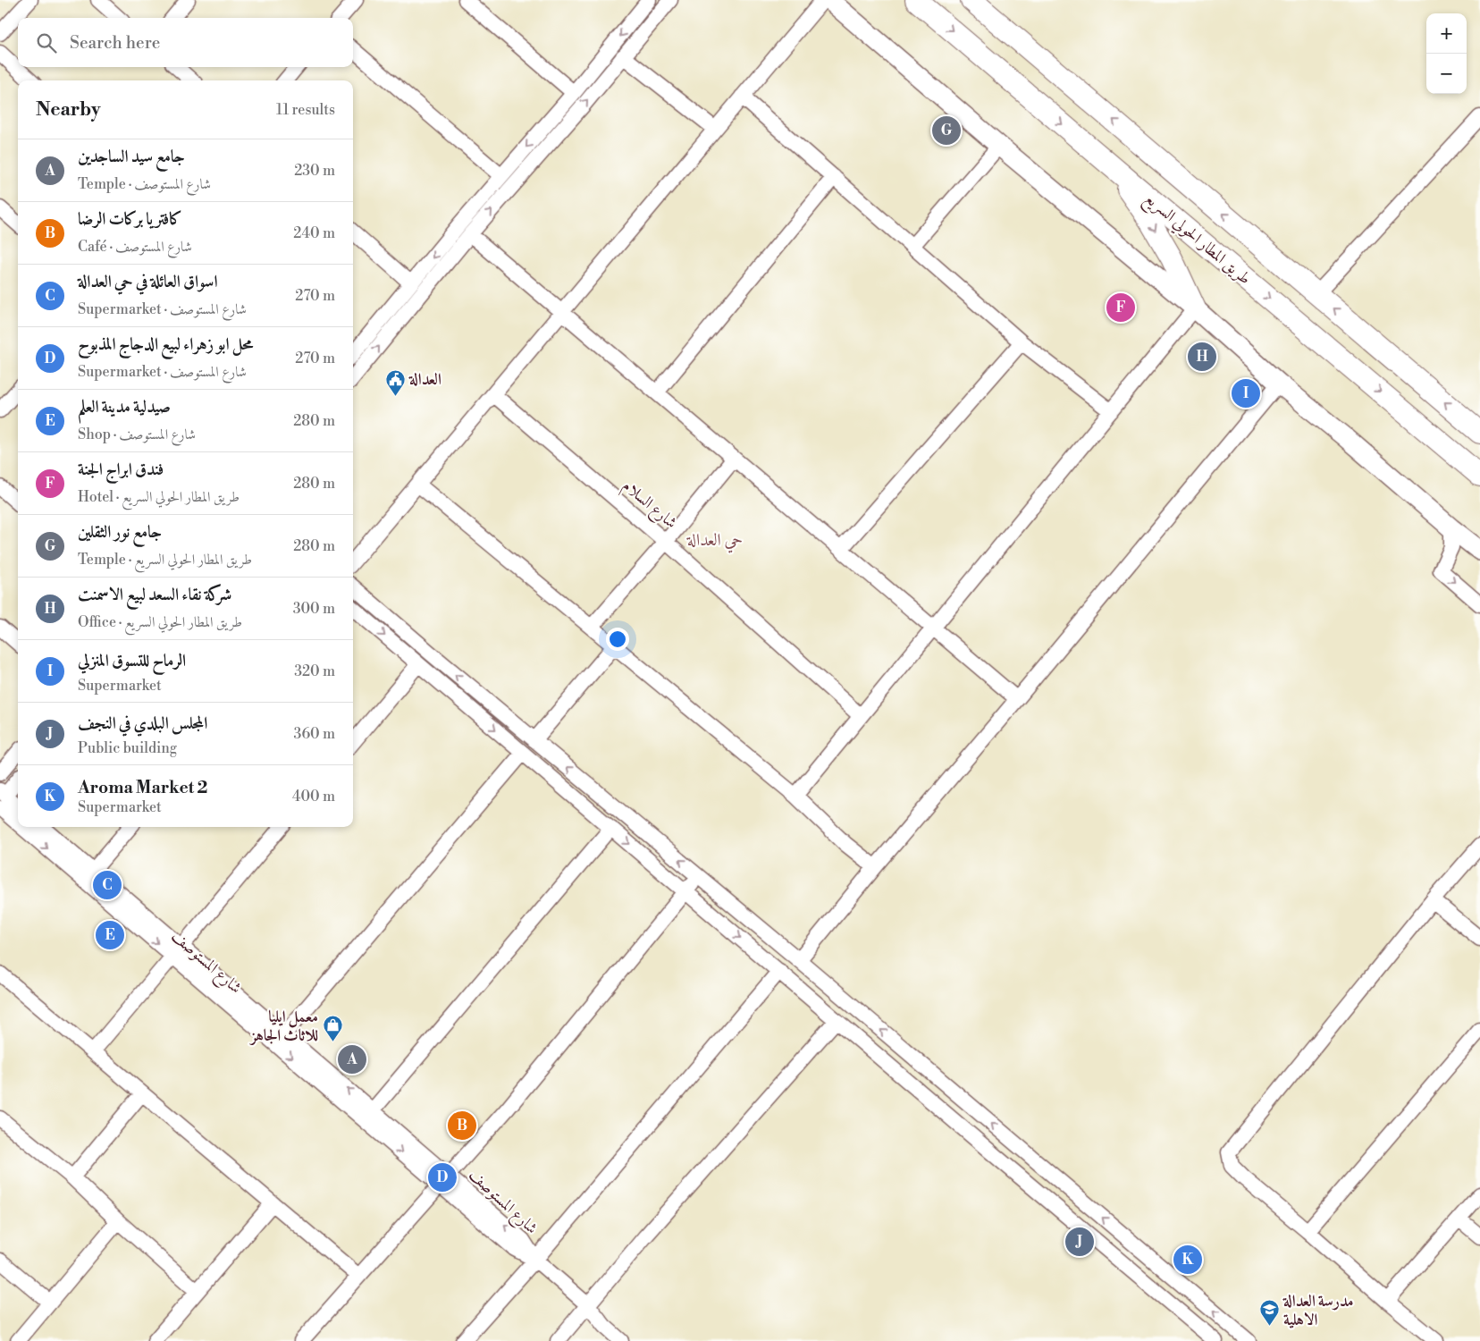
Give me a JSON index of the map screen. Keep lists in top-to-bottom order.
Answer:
{
  "streets": {
    "highway": ["طريق المطار الحولي السريع"],
    "street": ["شارع السلام", "شارع المستوصف"]
  },
  "districts": ["حي العدالة"],
  "places": {
    "public building": ["العدالة"],
    "shop": ["معمل ايليا للاثاث الجاهز"],
    "school or university": ["مدرسة العدالة الاهلية"]
  },
  "page": {
    "map_buttons": ["+", "−"],
    "search": "Search here",
    "heading": ["Nearby", "11 results"],
    "pins": [
      "G",
      "F",
      "H",
      "I",
      "C",
      "E",
      "A",
      "B",
      "D",
      "J",
      "K"
    ],
    "list": [
      {
        "mark": "A",
        "name": "جامع سيد الساجدين",
        "note": "Temple · شارع المستوصف",
        "value": "230 m"
      },
      {
        "mark": "B",
        "name": "كافتريا بركات الرضا",
        "note": "Café · شارع المستوصف",
        "value": "240 m"
      },
      {
        "mark": "C",
        "name": "اسواق العائلة في حي العدالة",
        "note": "Supermarket · شارع المستوصف",
        "value": "270 m"
      },
      {
        "mark": "D",
        "name": "محل ابو زهراء لبيع الدجاج المذبوح",
        "note": "Supermarket · شارع المستوصف",
        "value": "270 m"
      },
      {
        "mark": "E",
        "name": "صيدلية مدينة العلم",
        "note": "Shop · شارع المستوصف",
        "value": "280 m"
      },
      {
        "mark": "F",
        "name": "فندق ابراج الجنة",
        "note": "Hotel · طريق المطار الحولي السريع",
        "value": "280 m"
      },
      {
        "mark": "G",
        "name": "جامع نور الثقلين",
        "note": "Temple · طريق المطار الحولي السريع",
        "value": "280 m"
      },
      {
        "mark": "H",
        "name": "شركة نقاء السعد لبيع الاسمنت",
        "note": "Office · طريق المطار الحولي السريع",
        "value": "300 m"
      },
      {
        "mark": "I",
        "name": "الرماح للتسوق المنزلي",
        "note": "Supermarket",
        "value": "320 m"
      },
      {
        "mark": "J",
        "name": "المجلس البلدي في النجف",
        "note": "Public building",
        "value": "360 m"
      },
      {
        "mark": "K",
        "name": "Aroma Market 2",
        "note": "Supermarket",
        "value": "400 m"
      }
    ]
  }
}
